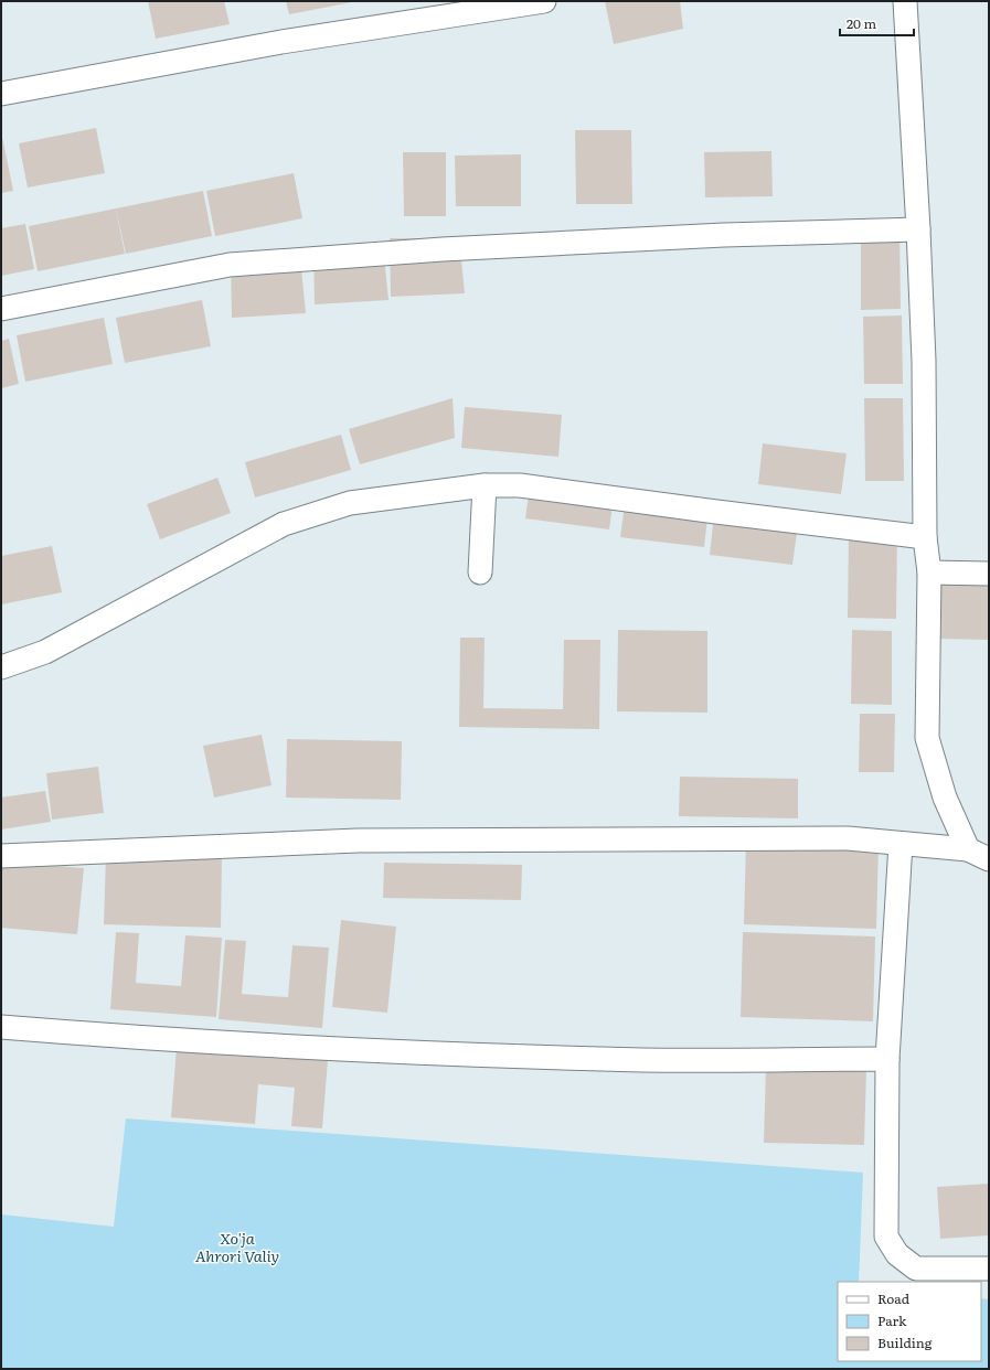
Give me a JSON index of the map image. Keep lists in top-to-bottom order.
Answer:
{
  "parks": ["Xo'ja Ahrori Valiy"],
  "legend": ["Road", "Park", "Building"],
  "scale_bar": "20 m"
}
